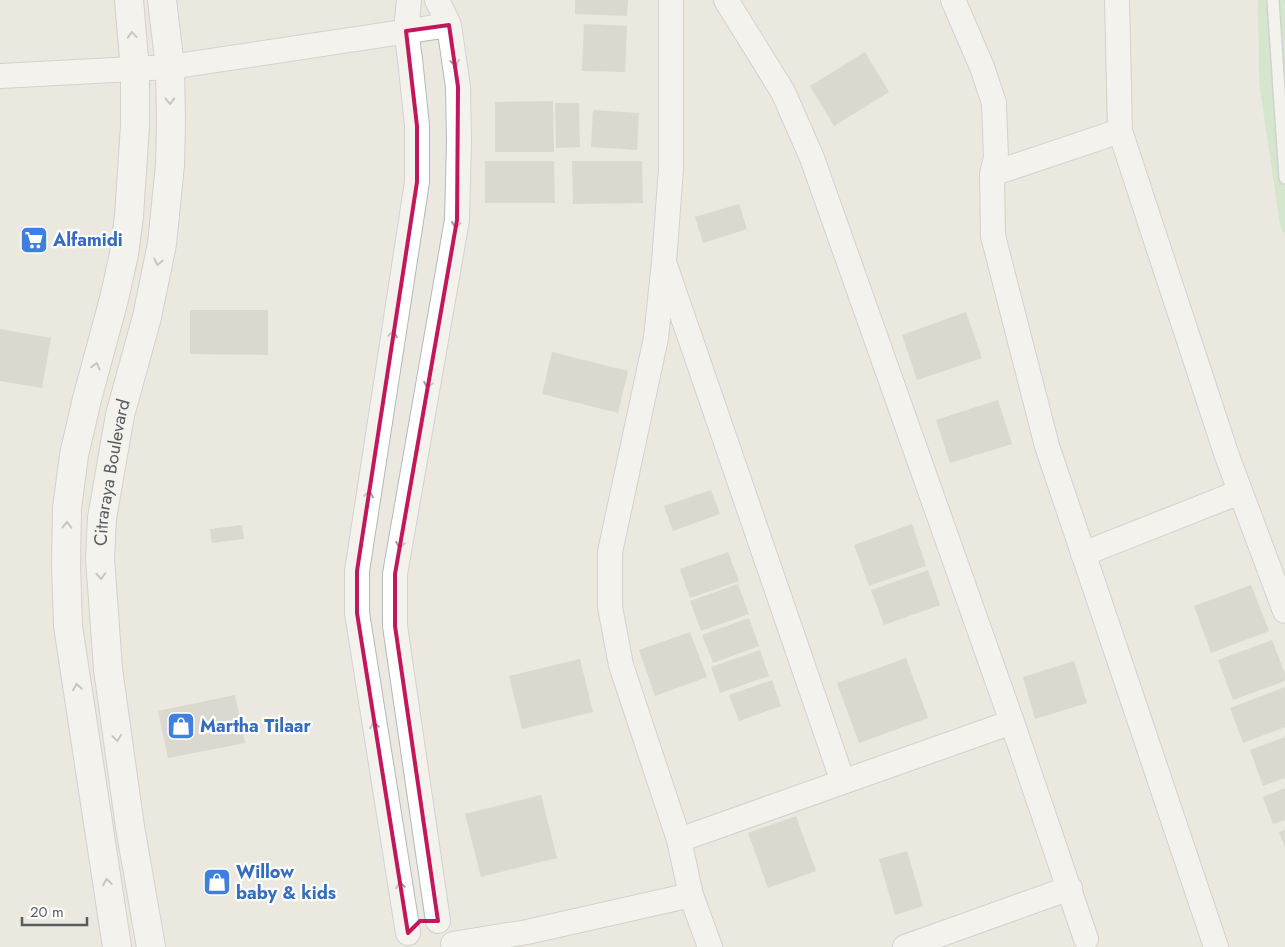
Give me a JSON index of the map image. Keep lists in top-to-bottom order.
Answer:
{
  "streets": {
    "main road": ["Citraraya Boulevard"]
  },
  "places": {
    "supermarket": ["Alfamidi"],
    "shop": ["Martha Tilaar", "Willow baby & kids"]
  },
  "scale_bar": "20 m"
}
